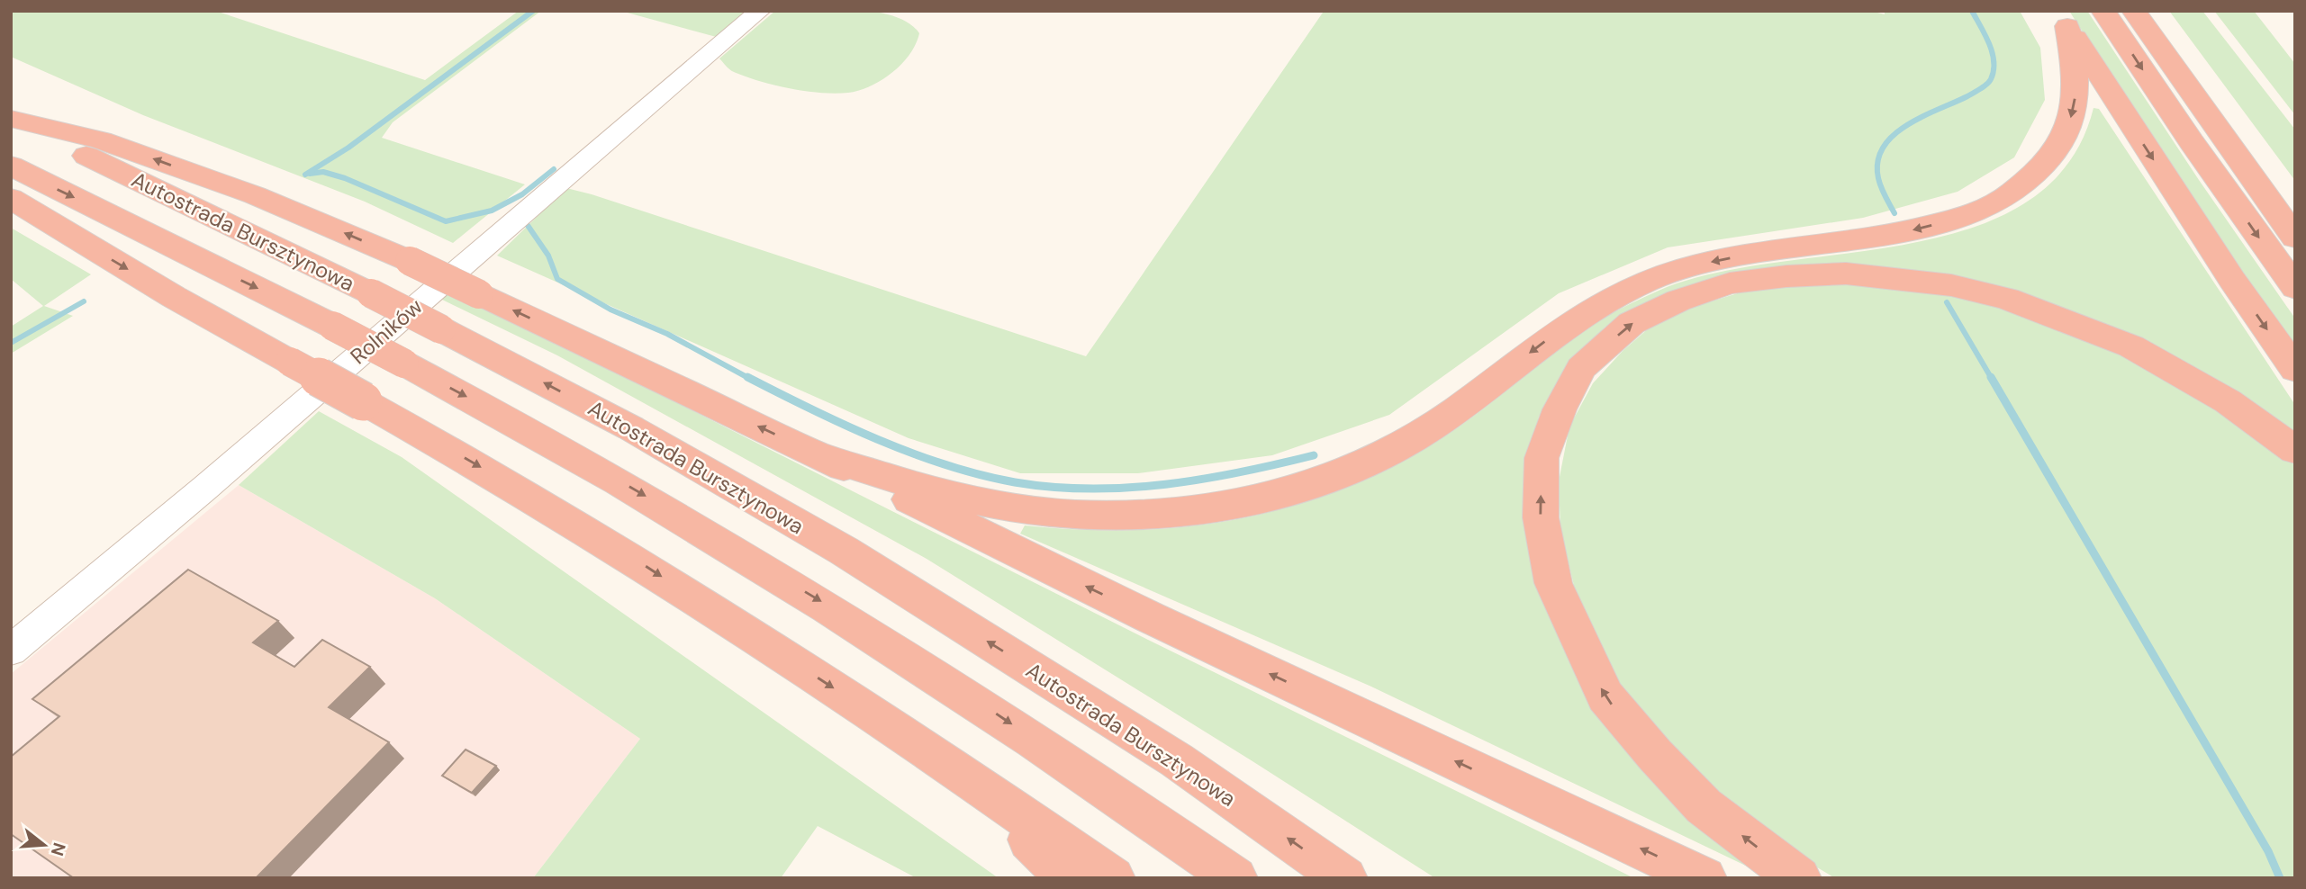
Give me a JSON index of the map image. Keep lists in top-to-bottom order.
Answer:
{
  "streets": {
    "highway": ["Autostrada Bursztynowa"],
    "street": ["Rolników"]
  },
  "north": "right"
}
